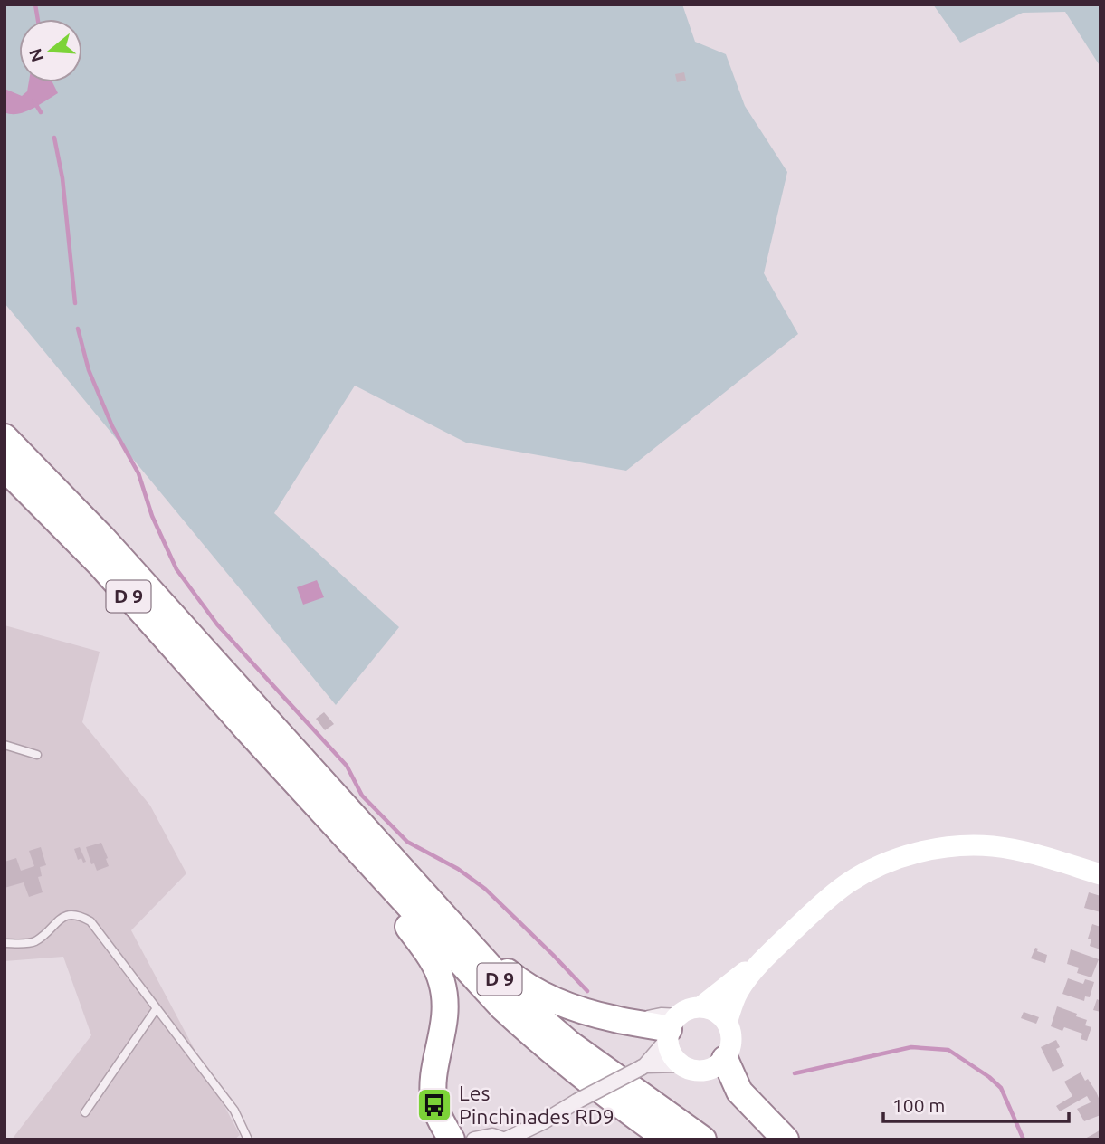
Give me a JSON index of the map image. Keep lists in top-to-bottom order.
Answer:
{
  "streets": {
    "highway": ["D 9"]
  },
  "places": {
    "bus stop": ["Les Pinchinades RD9"]
  },
  "scale_bar": "100 m",
  "north": "left"
}
